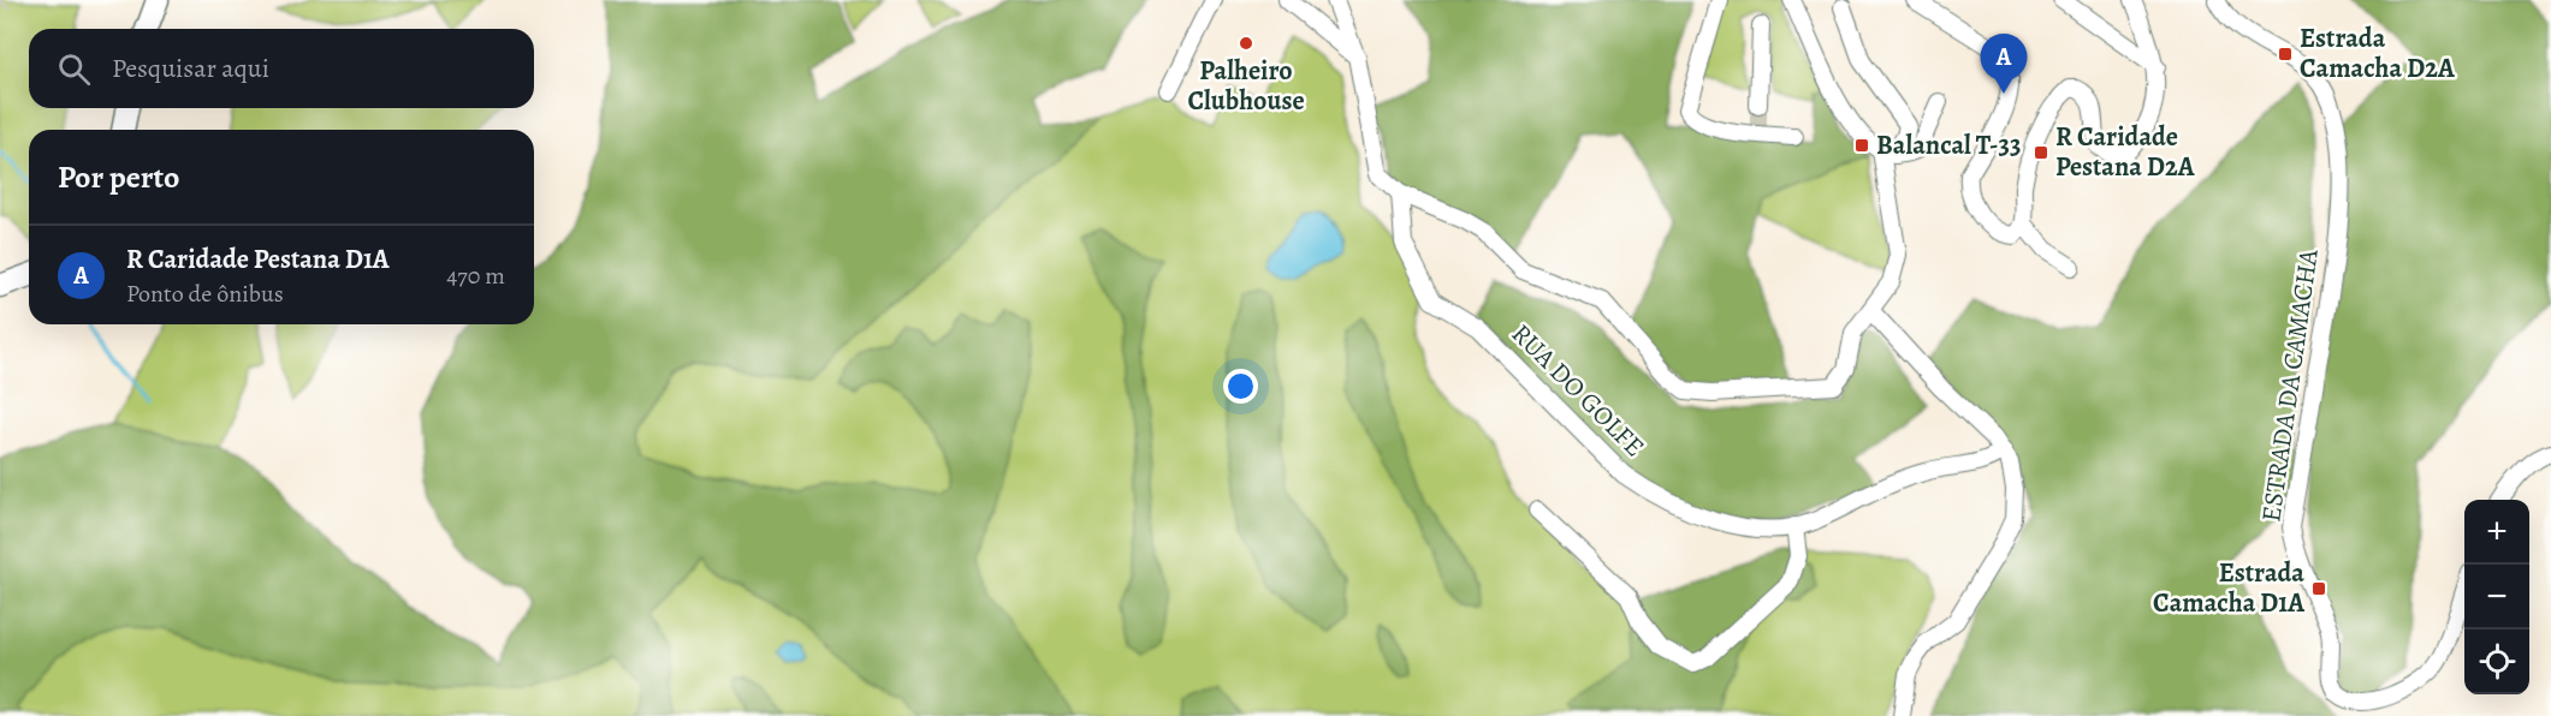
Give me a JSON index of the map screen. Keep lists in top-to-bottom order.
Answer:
{
  "streets": {
    "street": ["ESTRADA DA CAMACHA", "RUA DO GOLFE"]
  },
  "places": {
    "other": ["Palheiro Clubhouse"],
    "transit": [
      "Estrada Camacha D2A",
      "Balancal T-33",
      "R Caridade Pestana D2A",
      "Estrada Camacha D1A"
    ]
  },
  "page": {
    "search": "Pesquisar aqui",
    "pins": "A",
    "heading": "Por perto",
    "list": [
      {
        "mark": "A",
        "name": "R Caridade Pestana D1A",
        "note": "Ponto de ônibus",
        "value": "470 m"
      }
    ],
    "map_buttons": ["+", "−"]
  }
}
